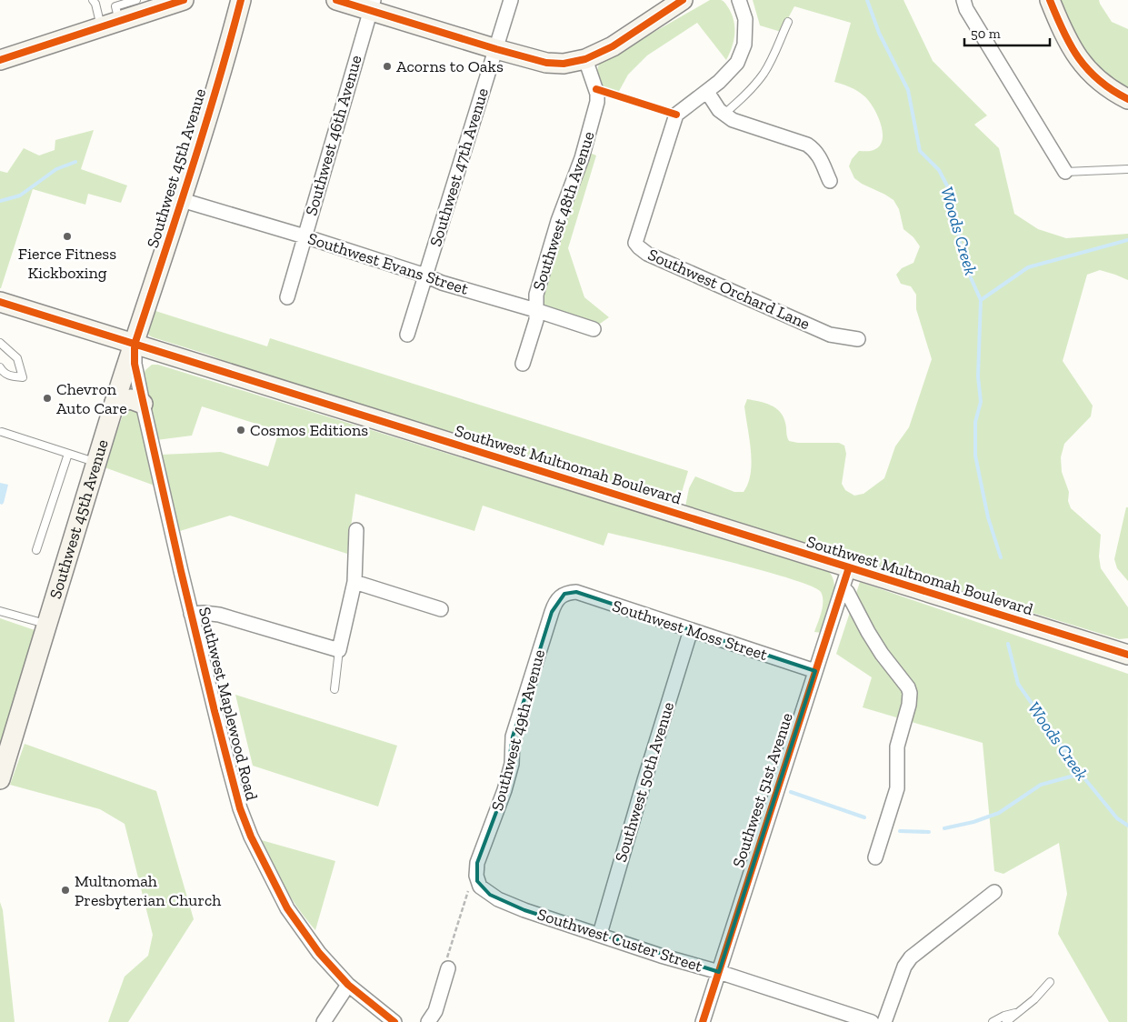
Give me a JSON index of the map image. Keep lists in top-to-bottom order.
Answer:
{
  "streets": {
    "street": [
      "Southwest 46th Avenue",
      "Southwest 47th Avenue",
      "Southwest 45th Avenue",
      "Southwest 48th Avenue",
      "Southwest Evans Street",
      "Southwest Orchard Lane",
      "Southwest Multnomah Boulevard",
      "Southwest Moss Street",
      "Southwest Maplewood Road",
      "Southwest 49th Avenue",
      "Southwest 50th Avenue",
      "Southwest 51st Avenue",
      "Southwest Custer Street"
    ]
  },
  "crossings": [
    ["Southwest 46th Avenue", "Southwest Evans Street"],
    ["Southwest 47th Avenue", "Southwest Evans Street"],
    ["Southwest 45th Avenue", "Southwest Evans Street"],
    ["Southwest 45th Avenue", "Southwest Multnomah Boulevard"],
    ["Southwest 45th Avenue", "Southwest Maplewood Road"],
    ["Southwest 48th Avenue", "Southwest Evans Street"],
    ["Southwest Multnomah Boulevard", "Southwest Maplewood Road"],
    ["Southwest Multnomah Boulevard", "Southwest 51st Avenue"],
    ["Southwest Moss Street", "Southwest 49th Avenue"],
    ["Southwest Moss Street", "Southwest 50th Avenue"],
    ["Southwest Moss Street", "Southwest 51st Avenue"],
    ["Southwest 49th Avenue", "Southwest Custer Street"],
    ["Southwest 50th Avenue", "Southwest Custer Street"],
    ["Southwest 51st Avenue", "Southwest Custer Street"]
  ],
  "water": ["Woods Creek"],
  "places": [
    "Acorns to Oaks",
    "Fierce Fitness Kickboxing",
    "Chevron Auto Care",
    "Cosmos Editions",
    "Multnomah Presbyterian Church"
  ],
  "scale_bar": "50 m"
}
